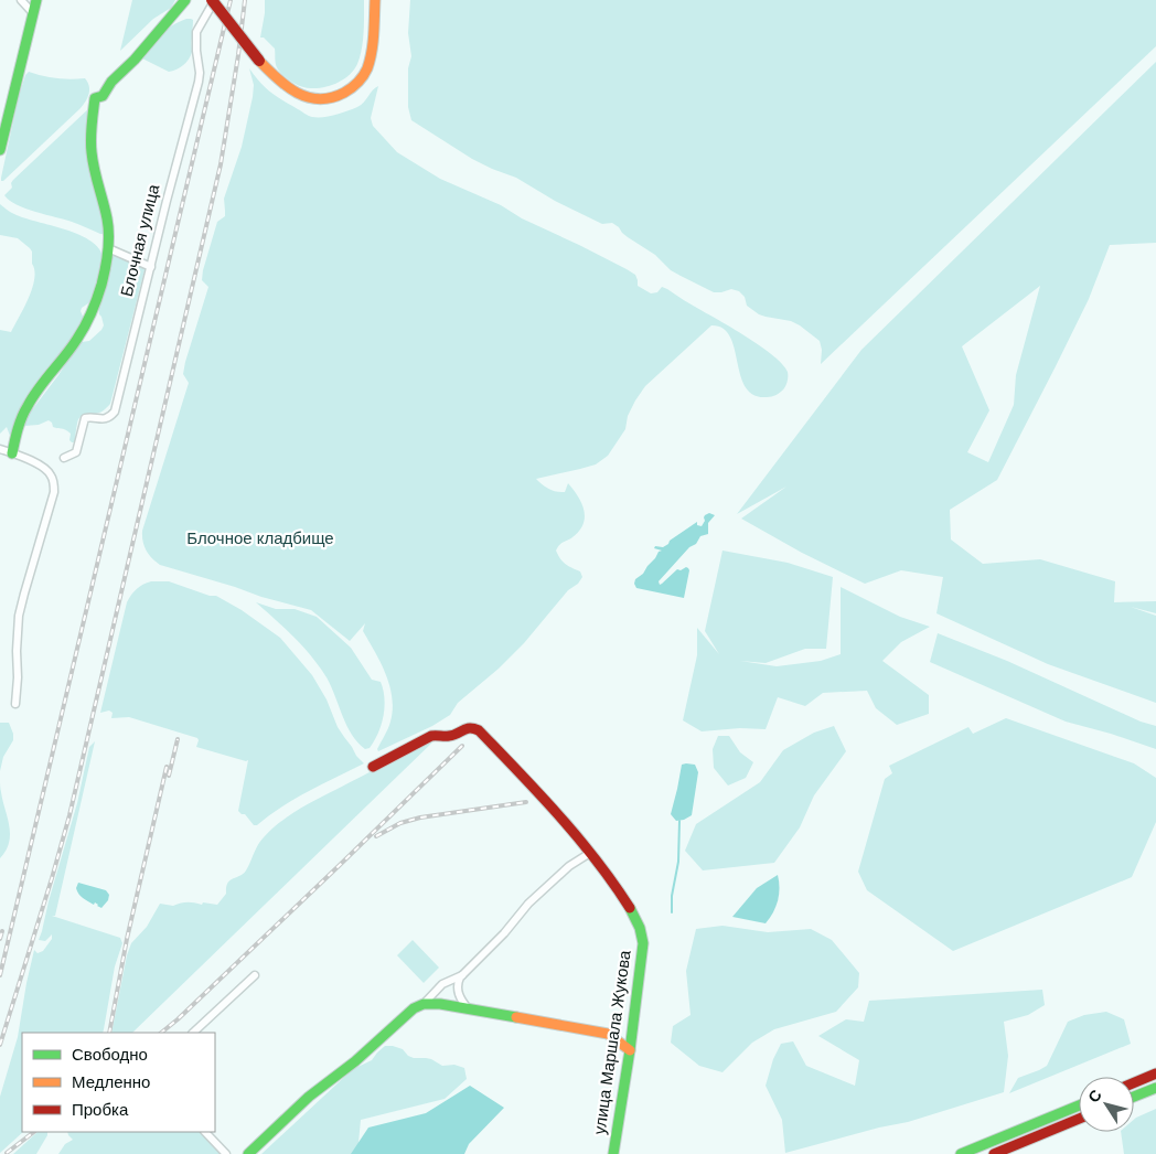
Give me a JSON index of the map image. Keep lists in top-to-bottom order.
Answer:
{
  "streets": {
    "street": ["Блочная улица", "улица Маршала Жукова"]
  },
  "parks": ["Блочное кладбище"],
  "legend": ["Свободно", "Медленно", "Пробка"],
  "north": "top left"
}
